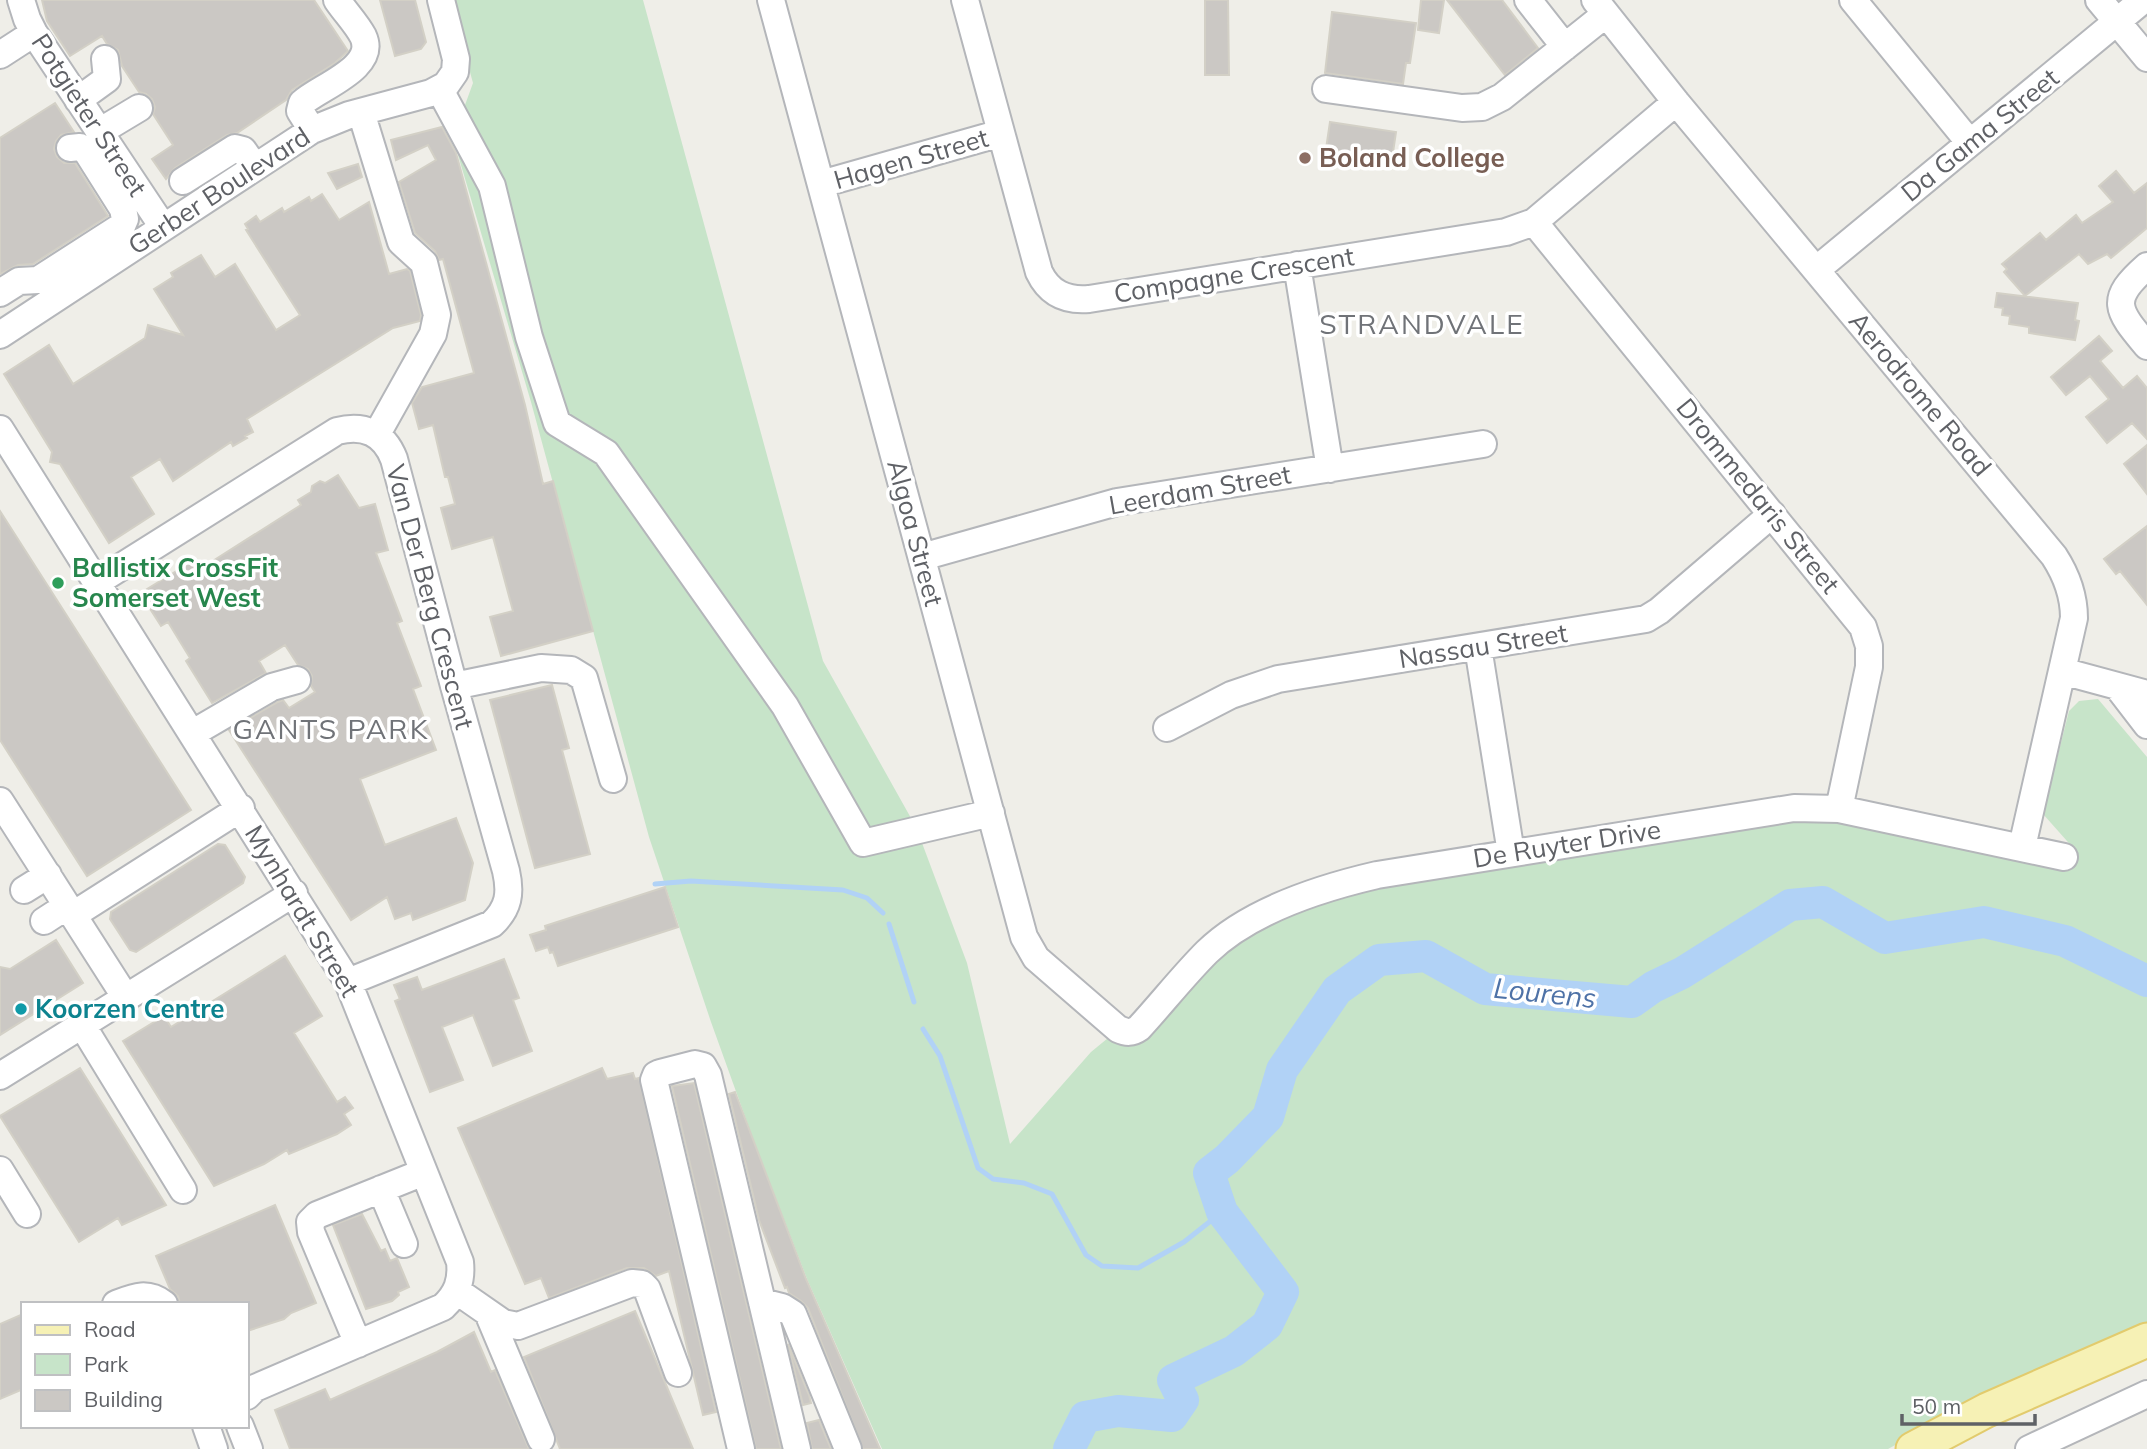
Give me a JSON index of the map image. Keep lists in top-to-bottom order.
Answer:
{
  "streets": {
    "street": [
      "Potgieter Street",
      "Da Gama Street",
      "Hagen Street",
      "Gerber Boulevard",
      "Compagne Crescent",
      "Aerodrome Road",
      "Leerdam Street",
      "Drommedaris Street",
      "Algoa Street",
      "Van Der Berg Crescent",
      "Nassau Street",
      "De Ruyter Drive",
      "Mynhardt Street"
    ]
  },
  "crossings": [
    ["Potgieter Street", "Gerber Boulevard"],
    ["Da Gama Street", "Aerodrome Road"],
    ["Hagen Street", "Compagne Crescent"],
    ["Hagen Street", "Algoa Street"],
    ["Compagne Crescent", "Aerodrome Road"],
    ["Compagne Crescent", "Drommedaris Street"],
    ["Aerodrome Road", "De Ruyter Drive"],
    ["Leerdam Street", "Algoa Street"],
    ["Drommedaris Street", "Nassau Street"],
    ["Drommedaris Street", "De Ruyter Drive"],
    ["Algoa Street", "De Ruyter Drive"],
    ["Van Der Berg Crescent", "Mynhardt Street"]
  ],
  "districts": ["STRANDVALE", "GANTS PARK"],
  "water": ["Lourens"],
  "places": ["Boland College", "Ballistix CrossFit Somerset West", "Koorzen Centre"],
  "legend": ["Road", "Park", "Building"],
  "scale_bar": "50 m"
}
